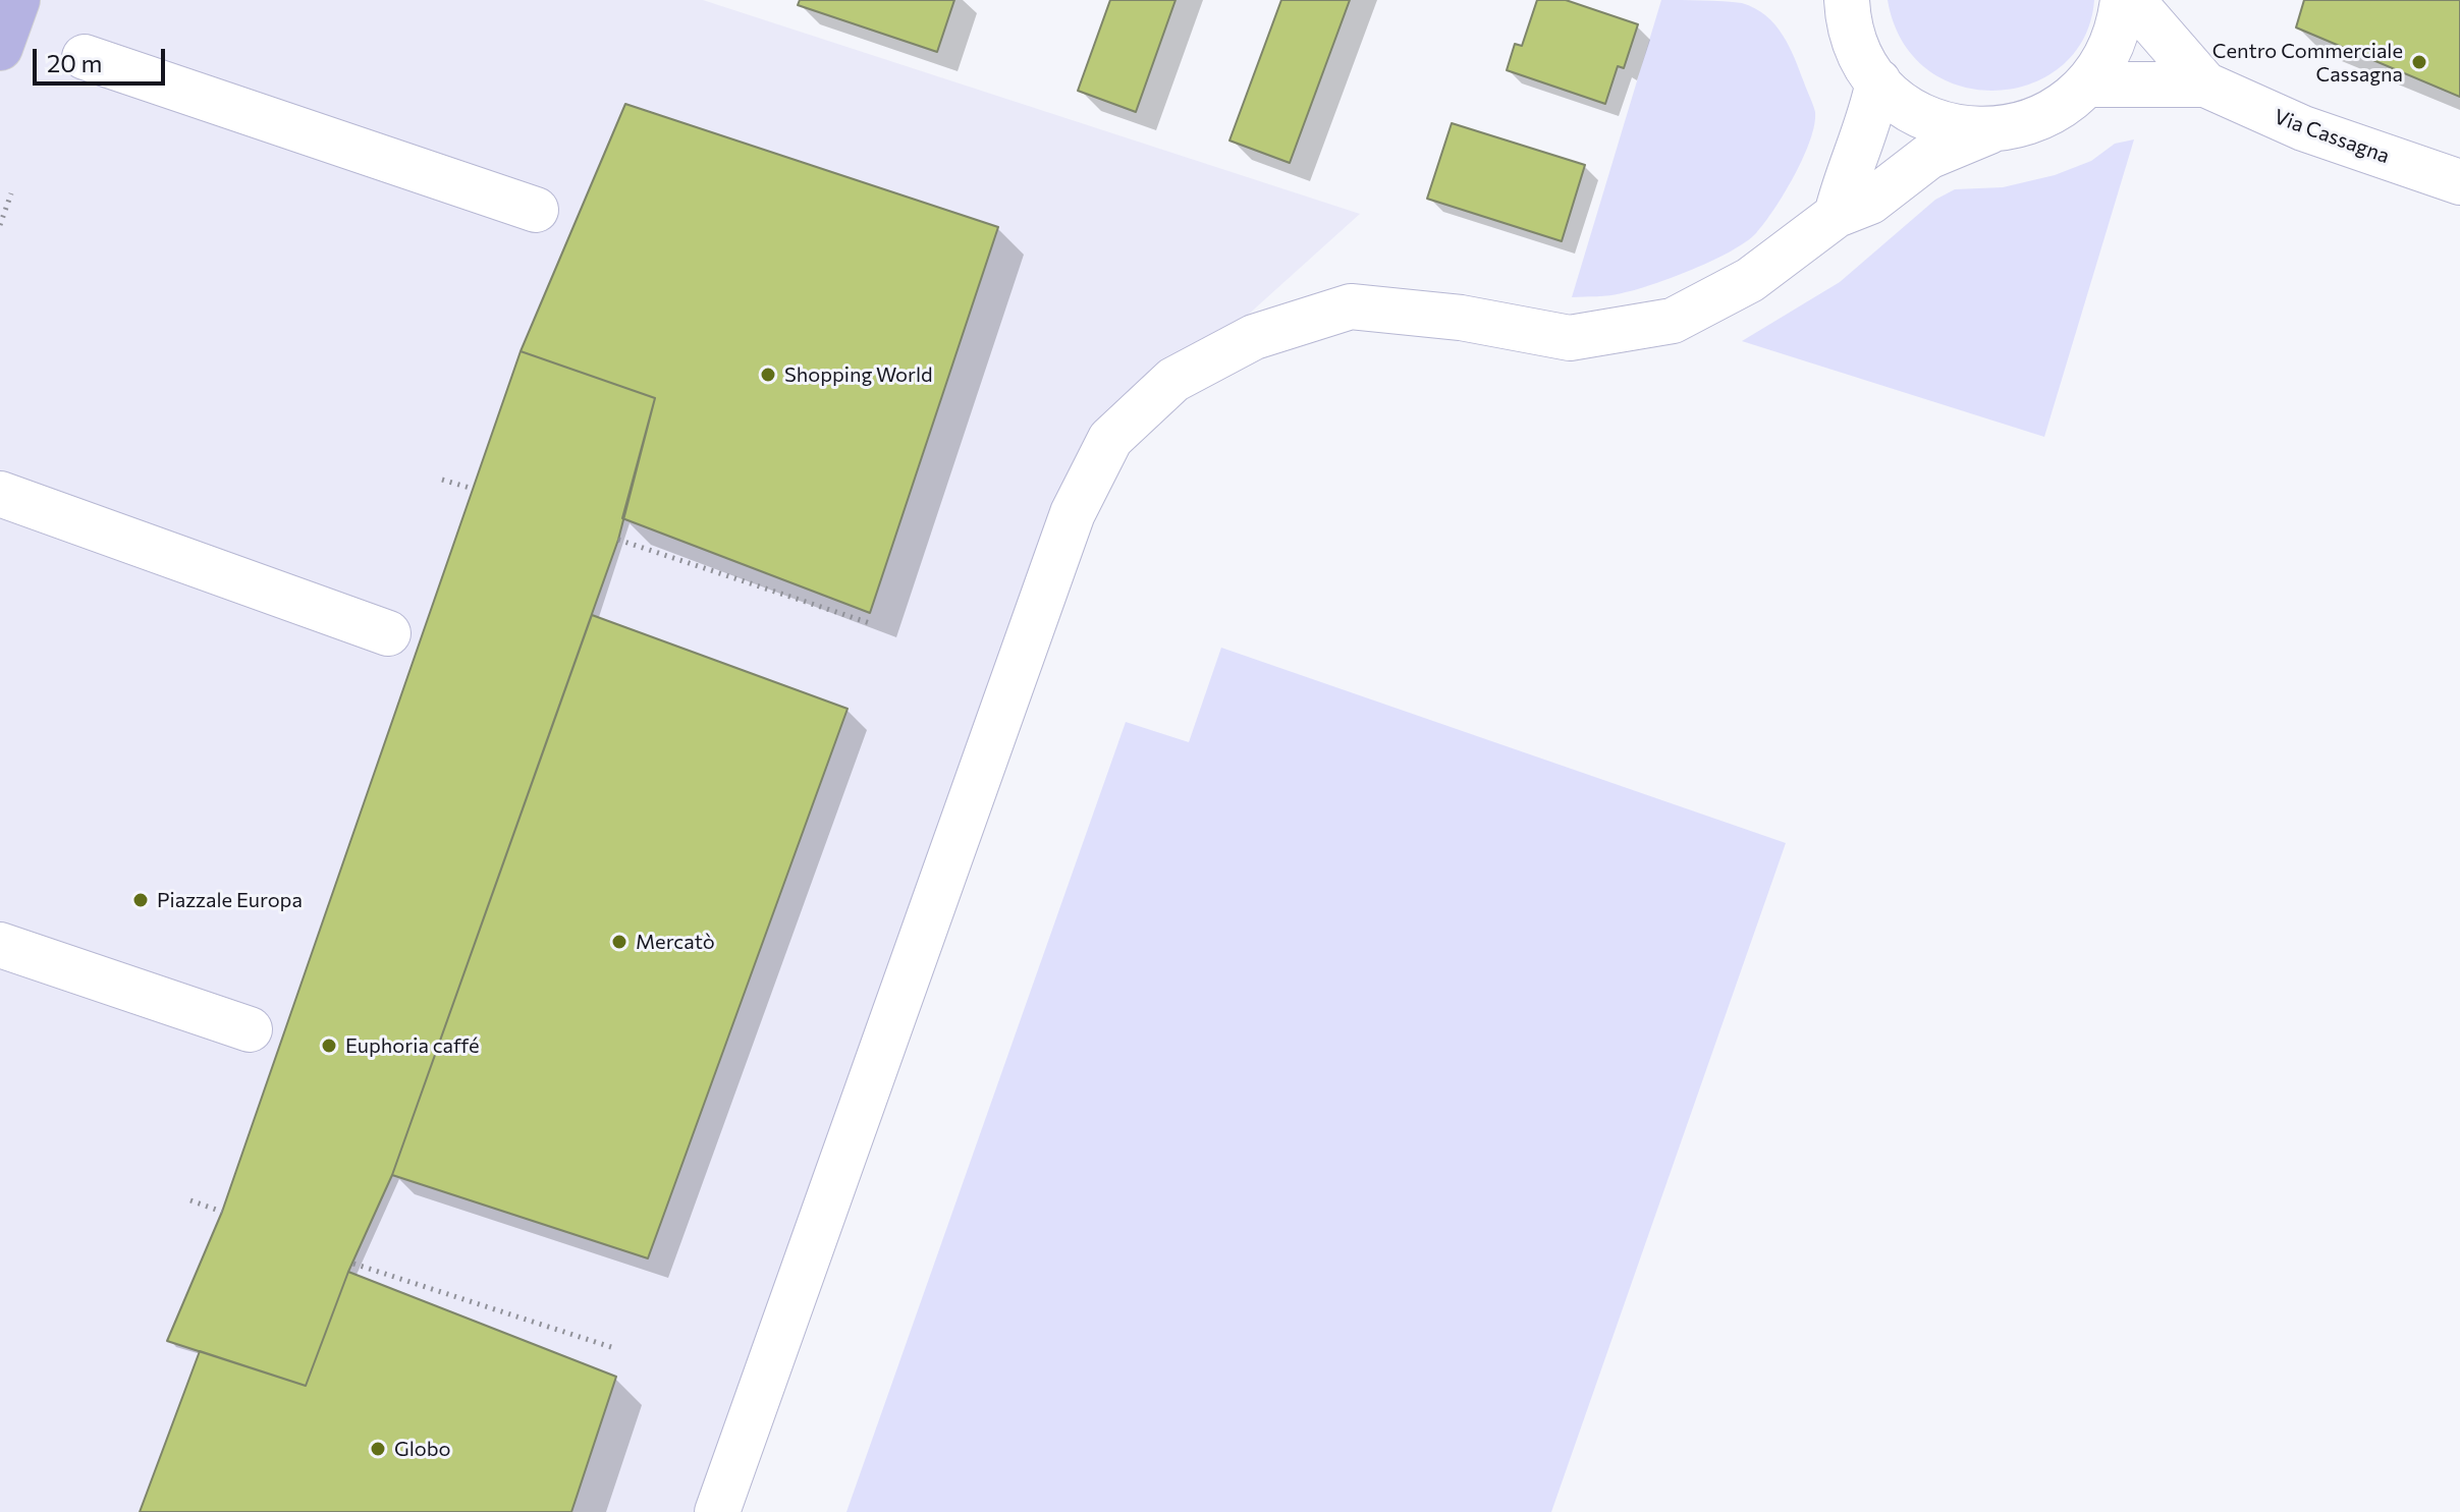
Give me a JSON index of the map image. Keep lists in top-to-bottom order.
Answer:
{
  "streets": {
    "street": ["Via Cassagna"]
  },
  "places": [
    "Centro Commerciale Cassagna",
    "Shopping World",
    "Piazzale Europa",
    "Mercatò",
    "Euphoria caffé",
    "Globo"
  ],
  "scale_bar": "20 m"
}
